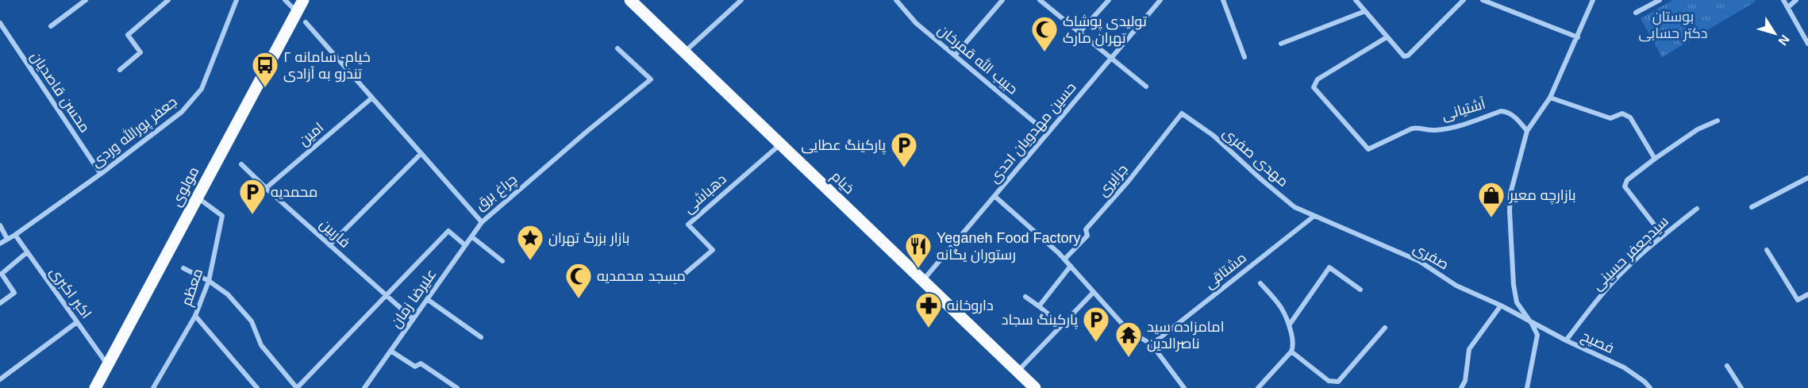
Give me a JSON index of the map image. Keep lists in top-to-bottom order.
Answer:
{
  "streets": {
    "main road": ["خیام", "مولوی"],
    "street": [
      "حبیب الله قمرخان",
      "محسن قاصدیان",
      "آشتیانی",
      "جعفر پورالله وردی",
      "حسین مهدویان احدی",
      "امین",
      "مهدی صفری",
      "جزایری",
      "چراغ برق",
      "دهباشی",
      "فاربین",
      "سیدجعفر حسینی",
      "صفری",
      "مشتاقی",
      "معظم",
      "اکبر اکبری",
      "علیرضا زمان",
      "فصیح"
    ]
  },
  "crossings": [
    ["حبیب الله قمرخان", "حسین مهدویان احدی"],
    ["محسن قاصدیان", "جعفر پورالله وردی"],
    ["جعفر پورالله وردی", "اکبر اکبری"],
    ["حسین مهدویان احدی", "خیام"],
    ["امین", "چراغ برق"],
    ["امین", "فاربین"],
    ["مهدی صفری", "جزایری"],
    ["مهدی صفری", "صفری"],
    ["مهدی صفری", "مشتاقی"],
    ["خیام", "دهباشی"],
    ["مولوی", "معظم"],
    ["مولوی", "اکبر اکبری"],
    ["چراغ برق", "علیرضا زمان"],
    ["فاربین", "علیرضا زمان"],
    ["سیدجعفر حسینی", "فصیح"],
    ["صفری", "مشتاقی"],
    ["صفری", "فصیح"]
  ],
  "parks": ["بوستان دکتر حسابی"],
  "places": {
    "mosque": ["تولیدی پوشاک تهران مارک", "مسجد محمدیه"],
    "bus stop": ["خیام- سامانه ۲ تندرو به آزادی"],
    "parking": ["پارکینگ عطایی", "محمدیه", "پارکینگ سجاد"],
    "shop": ["بازارچه معیر"],
    "place": ["بازار بزرگ تهران"],
    "restaurant": ["Yeganeh Food Factory رستوران یگانه"],
    "pharmacy": ["داروخانه"],
    "temple": ["امامزاده سید ناصرالدین"]
  },
  "north": "bottom right"
}
